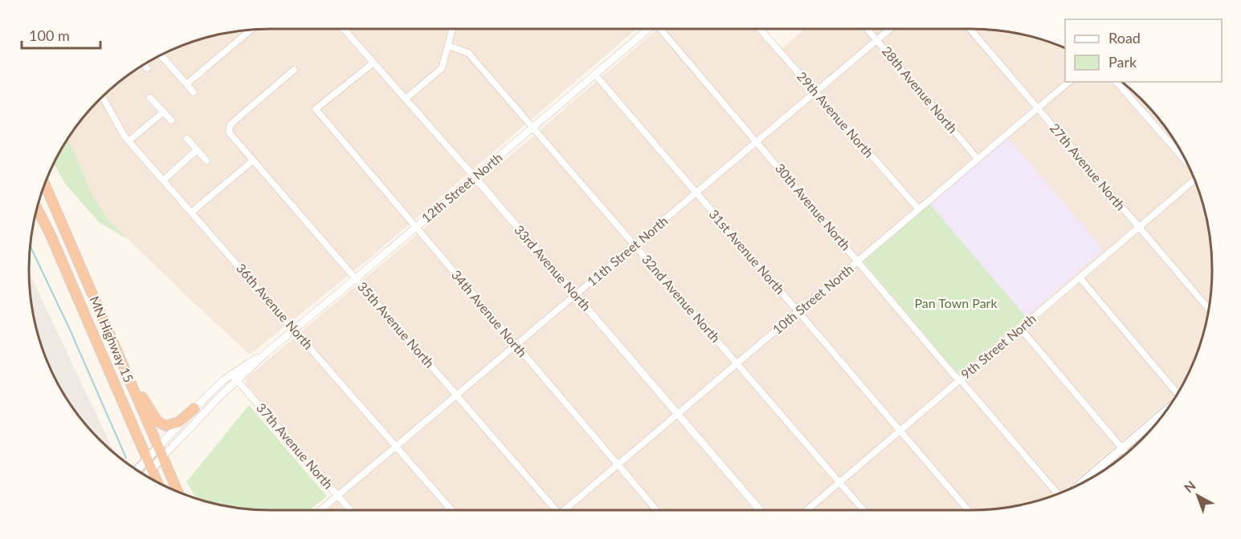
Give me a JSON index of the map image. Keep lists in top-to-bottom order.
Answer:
{
  "streets": {
    "highway": ["MN Highway 15"],
    "main road": ["12th Street North"],
    "street": [
      "28th Avenue North",
      "29th Avenue North",
      "27th Avenue North",
      "30th Avenue North",
      "11th Street North",
      "31st Avenue North",
      "33rd Avenue North",
      "32nd Avenue North",
      "10th Street North",
      "36th Avenue North",
      "34th Avenue North",
      "35th Avenue North",
      "9th Street North",
      "37th Avenue North"
    ]
  },
  "crossings": [
    ["28th Avenue North", "11th Street North"],
    ["28th Avenue North", "10th Street North"],
    ["29th Avenue North", "11th Street North"],
    ["29th Avenue North", "10th Street North"],
    ["27th Avenue North", "10th Street North"],
    ["27th Avenue North", "9th Street North"],
    ["12th Street North", "31st Avenue North"],
    ["12th Street North", "33rd Avenue North"],
    ["12th Street North", "32nd Avenue North"],
    ["12th Street North", "36th Avenue North"],
    ["12th Street North", "34th Avenue North"],
    ["12th Street North", "35th Avenue North"],
    ["12th Street North", "MN Highway 15"],
    ["12th Street North", "37th Avenue North"],
    ["30th Avenue North", "11th Street North"],
    ["30th Avenue North", "10th Street North"],
    ["30th Avenue North", "9th Street North"],
    ["11th Street North", "31st Avenue North"],
    ["11th Street North", "33rd Avenue North"],
    ["11th Street North", "32nd Avenue North"],
    ["11th Street North", "36th Avenue North"],
    ["11th Street North", "34th Avenue North"],
    ["11th Street North", "35th Avenue North"],
    ["11th Street North", "37th Avenue North"],
    ["31st Avenue North", "10th Street North"],
    ["31st Avenue North", "9th Street North"],
    ["33rd Avenue North", "10th Street North"],
    ["33rd Avenue North", "34th Avenue North"],
    ["32nd Avenue North", "10th Street North"],
    ["32nd Avenue North", "9th Street North"],
    ["10th Street North", "34th Avenue North"]
  ],
  "parks": ["Pan Town Park"],
  "legend": ["Road", "Park"],
  "scale_bar": "100 m",
  "north": "top left"
}
